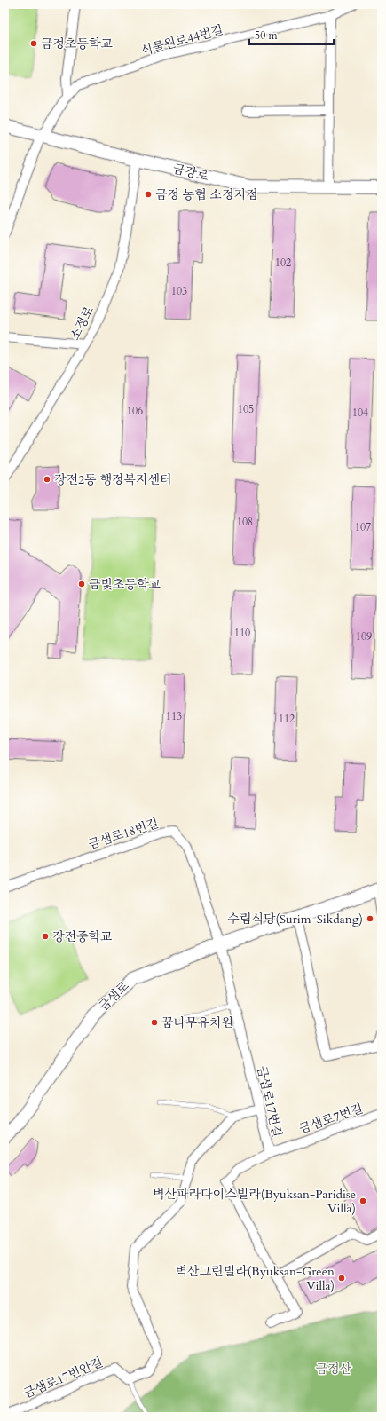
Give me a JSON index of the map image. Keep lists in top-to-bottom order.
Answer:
{
  "streets": {
    "main road": ["금강로", "금샘로"],
    "street": [
      "식물원로44번길",
      "소정로",
      "금샘로18번길",
      "금샘로17번길",
      "금샘로7번길",
      "금샘로17번안길"
    ]
  },
  "crossings": [
    ["식물원로44번길", "금강로"],
    ["금강로", "소정로"],
    ["금샘로18번길", "금샘로"],
    ["금샘로18번길", "금샘로17번길"],
    ["금샘로", "금샘로17번길"],
    ["금샘로17번길", "금샘로7번길"]
  ],
  "parks": ["금정산"],
  "places": [
    "금정초등학교",
    "금정 농협 소정지점",
    "장전2동 행정복지센터",
    "금빛초등학교",
    "수림식당(Surim-Sikdang)",
    "장전중학교",
    "꿈나무유치원",
    "벽산파라다이스빌라(Byuksan-Paridise Villa)",
    "벽산그린빌라(Byuksan-Green Villa)"
  ],
  "house_numbers": [
    "102",
    "103",
    "105",
    "106",
    "104",
    "108",
    "107",
    "110",
    "109",
    "113",
    "112"
  ],
  "scale_bar": "50 m"
}
